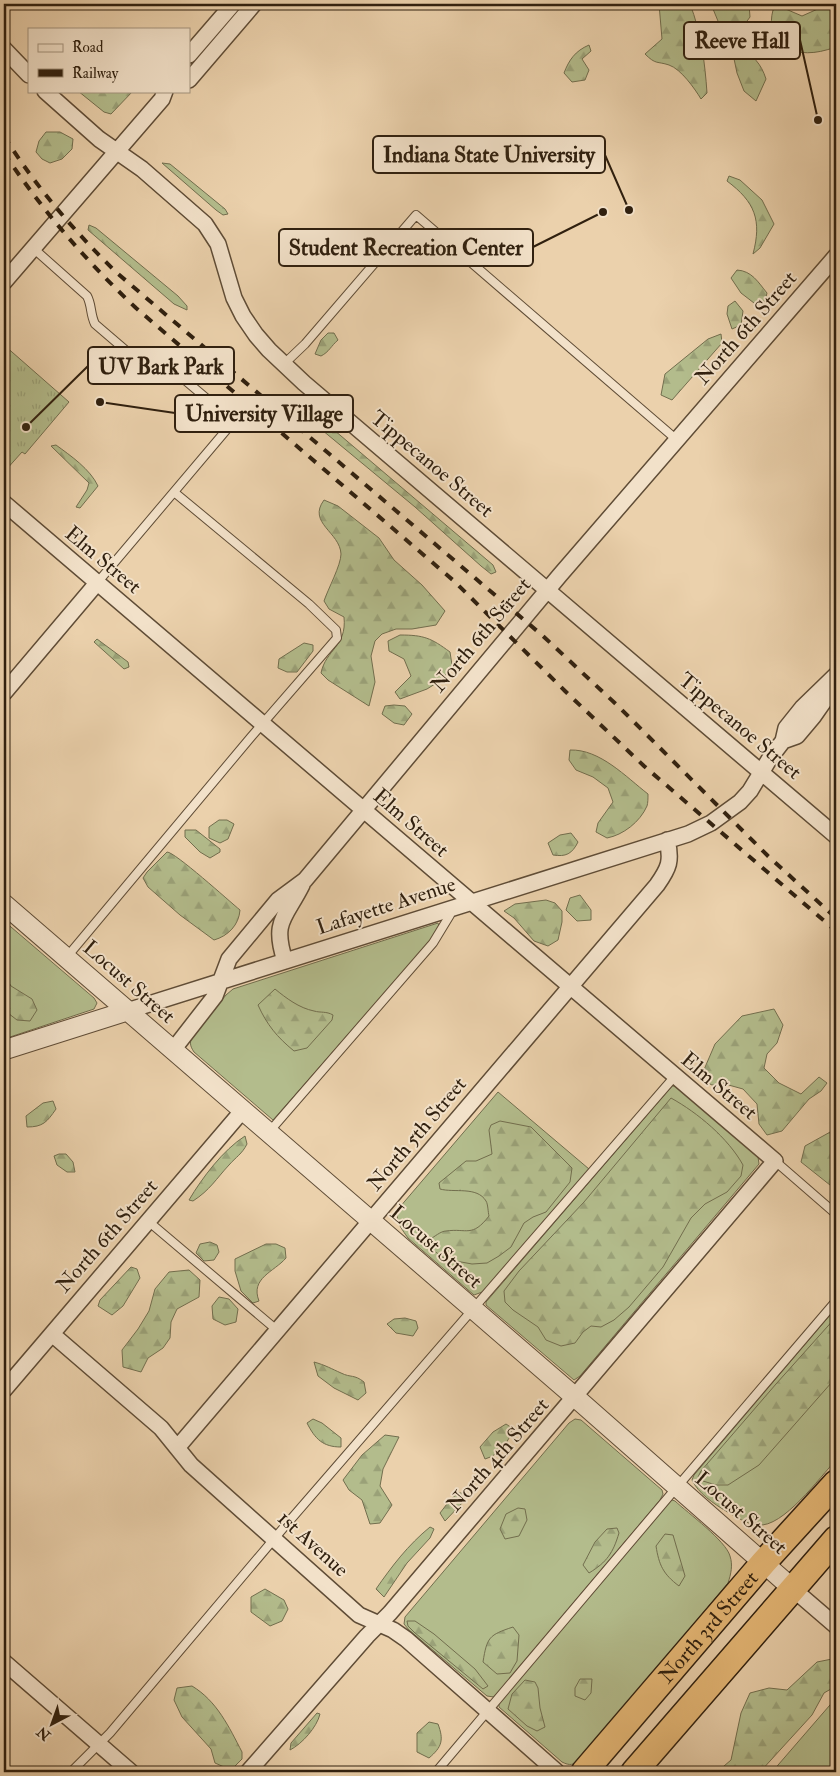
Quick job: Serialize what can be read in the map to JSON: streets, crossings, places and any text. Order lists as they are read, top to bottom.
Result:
{
  "streets": {
    "highway": ["North 3rd Street"],
    "street": [
      "North 6th Street",
      "Tippecanoe Street",
      "Elm Street",
      "Lafayette Avenue",
      "Locust Street",
      "North 5th Street",
      "North 4th Street",
      "1st Avenue"
    ]
  },
  "crossings": [
    ["North 6th Street", "Tippecanoe Street"],
    ["North 6th Street", "Elm Street"],
    ["North 6th Street", "Lafayette Avenue"],
    ["North 6th Street", "Locust Street"],
    ["North 6th Street", "1st Avenue"],
    ["Tippecanoe Street", "Lafayette Avenue"],
    ["Elm Street", "Lafayette Avenue"],
    ["Elm Street", "North 5th Street"],
    ["Elm Street", "North 4th Street"],
    ["Lafayette Avenue", "Locust Street"],
    ["Lafayette Avenue", "North 5th Street"],
    ["Locust Street", "North 5th Street"],
    ["Locust Street", "North 4th Street"],
    ["Locust Street", "North 3rd Street"],
    ["North 5th Street", "1st Avenue"],
    ["North 4th Street", "1st Avenue"]
  ],
  "places": [
    "Reeve Hall",
    "Indiana State University",
    "Student Recreation Center",
    "University Village",
    "UV Bark Park"
  ],
  "legend": ["Road", "Railway"],
  "north": "bottom left"
}
